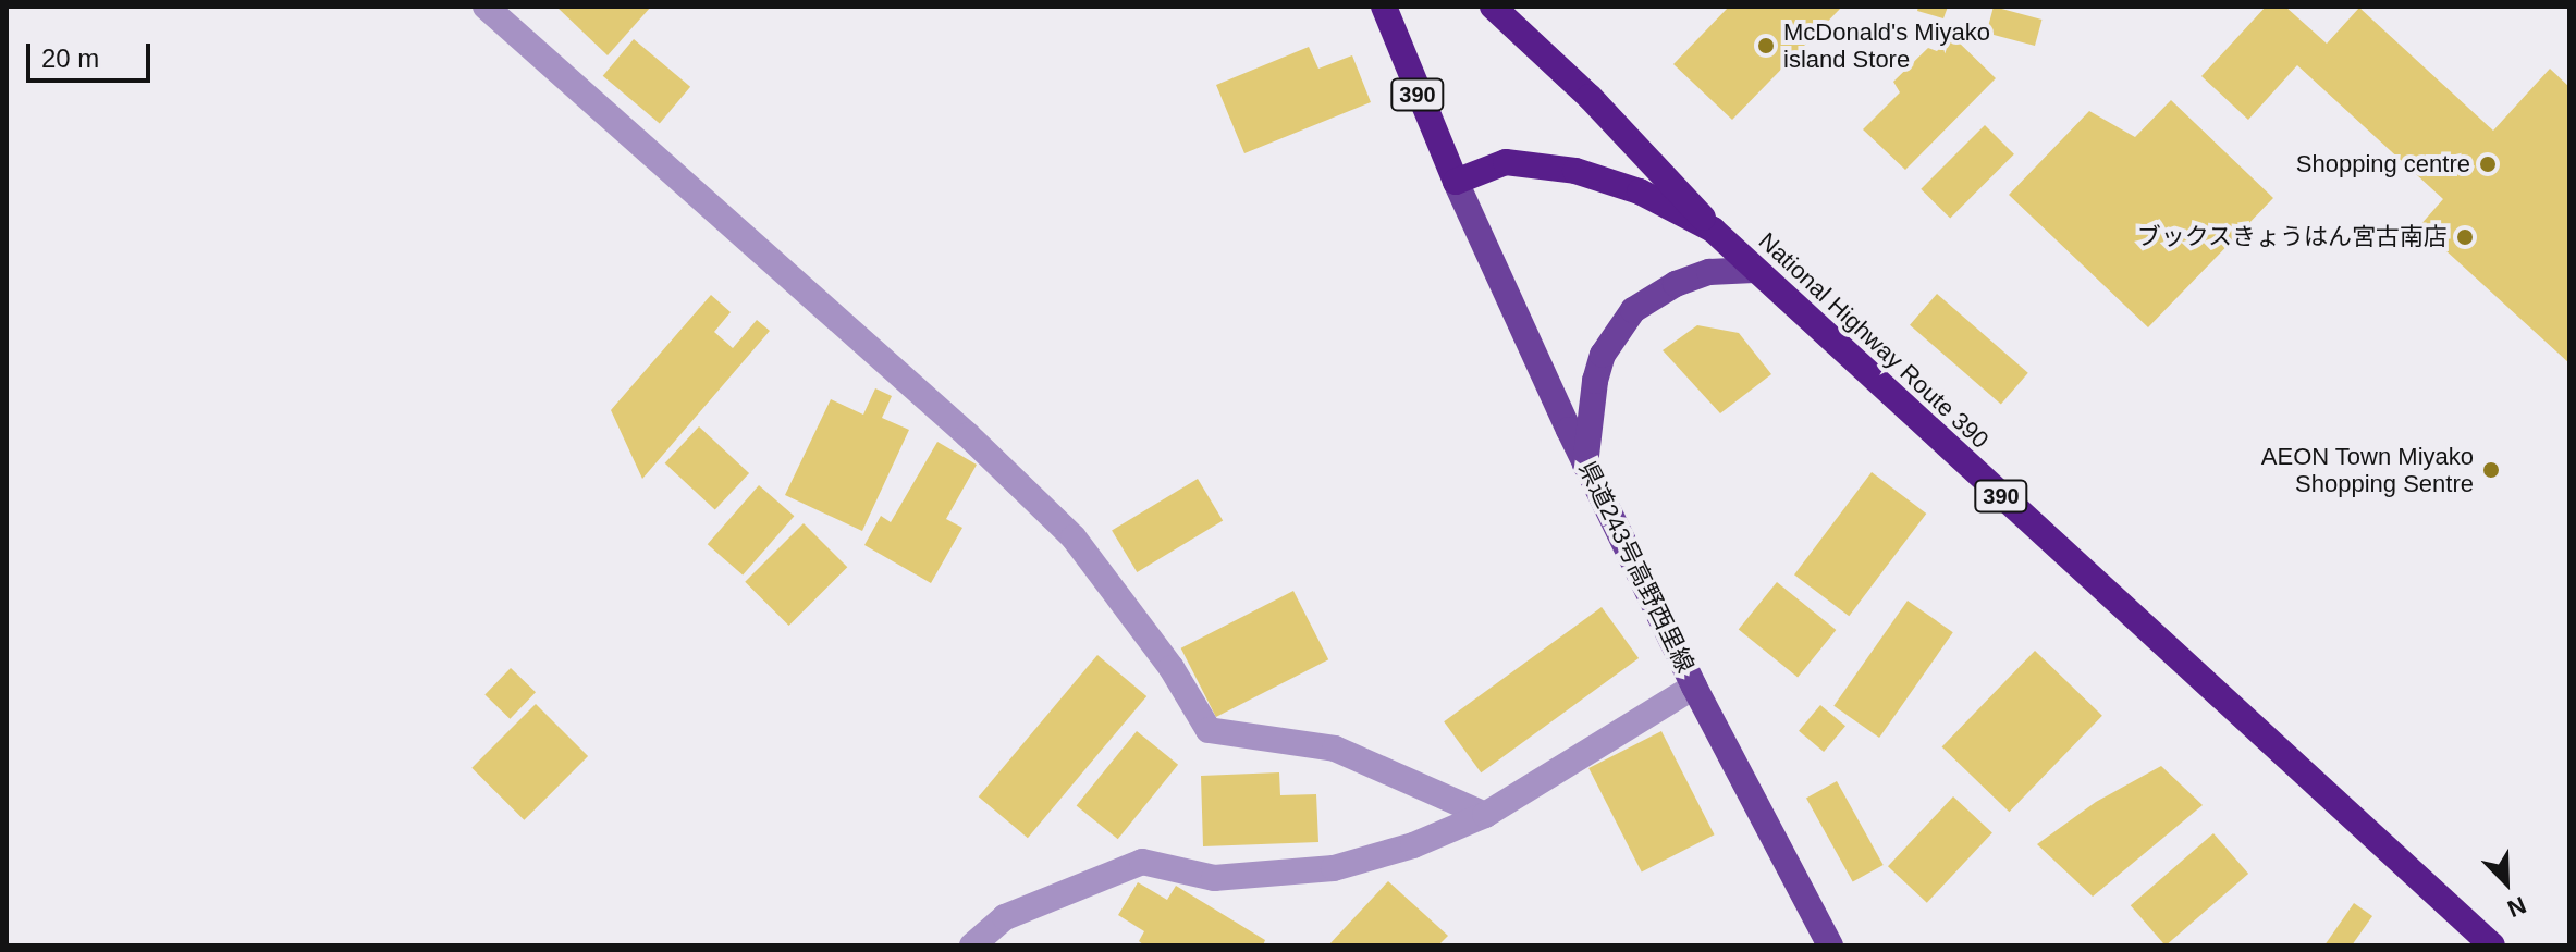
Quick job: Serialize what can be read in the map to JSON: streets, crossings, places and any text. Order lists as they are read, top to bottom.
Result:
{
  "streets": {
    "highway": ["390", "National Highway Route 390"],
    "main road": ["県道243号高野西里線"]
  },
  "crossings": [
    ["390", "National Highway Route 390"],
    ["390", "県道243号高野西里線"],
    ["National Highway Route 390", "県道243号高野西里線"]
  ],
  "places": [
    "McDonald's Miyako island Store",
    "Shopping centre",
    "ブックスきょうはん宮古南店",
    "AEON Town Miyako Shopping Sentre"
  ],
  "scale_bar": "20 m",
  "north": "bottom right"
}
